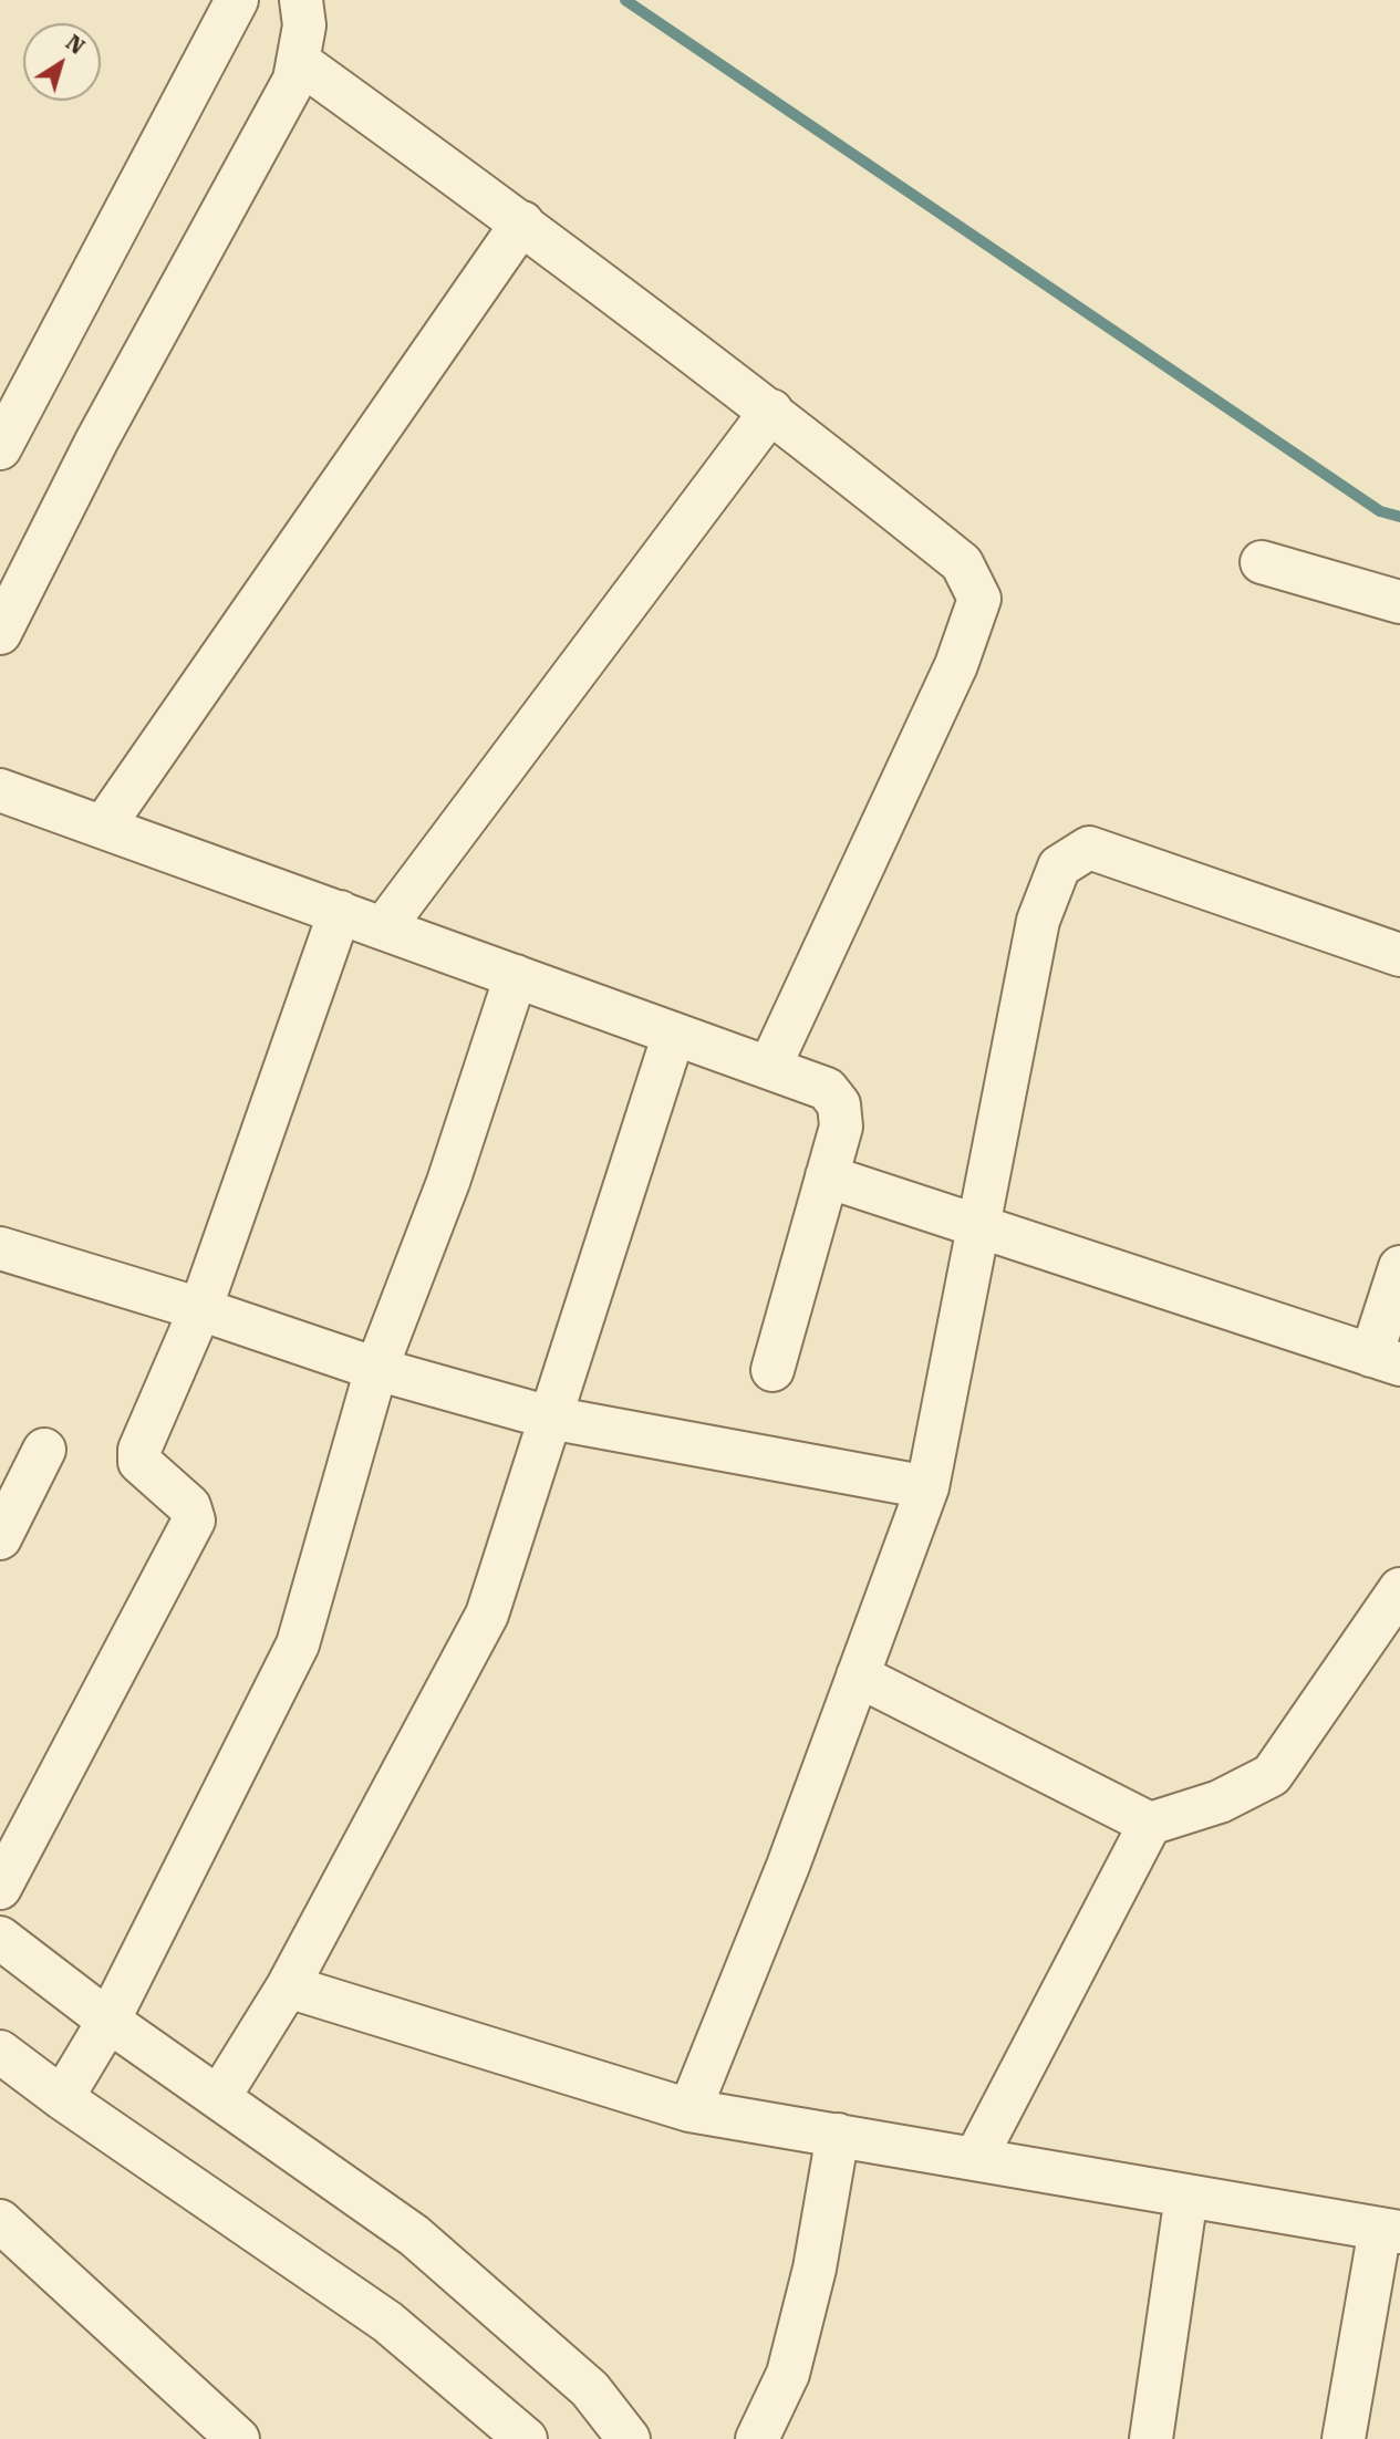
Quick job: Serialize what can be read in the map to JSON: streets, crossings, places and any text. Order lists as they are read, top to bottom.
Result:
{
  "north": "top right"
}
